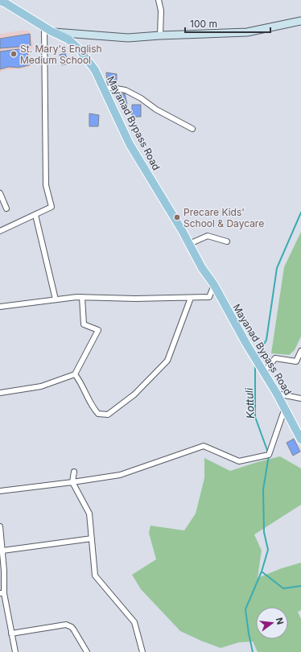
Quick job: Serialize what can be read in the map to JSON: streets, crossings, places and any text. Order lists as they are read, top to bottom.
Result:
{
  "streets": {
    "main road": ["Mayanad Bypass Road"]
  },
  "water": ["Kottuli"],
  "places": ["St. Mary's English Medium School", "Precare Kids' School & Daycare"],
  "scale_bar": "100 m",
  "north": "right"
}
